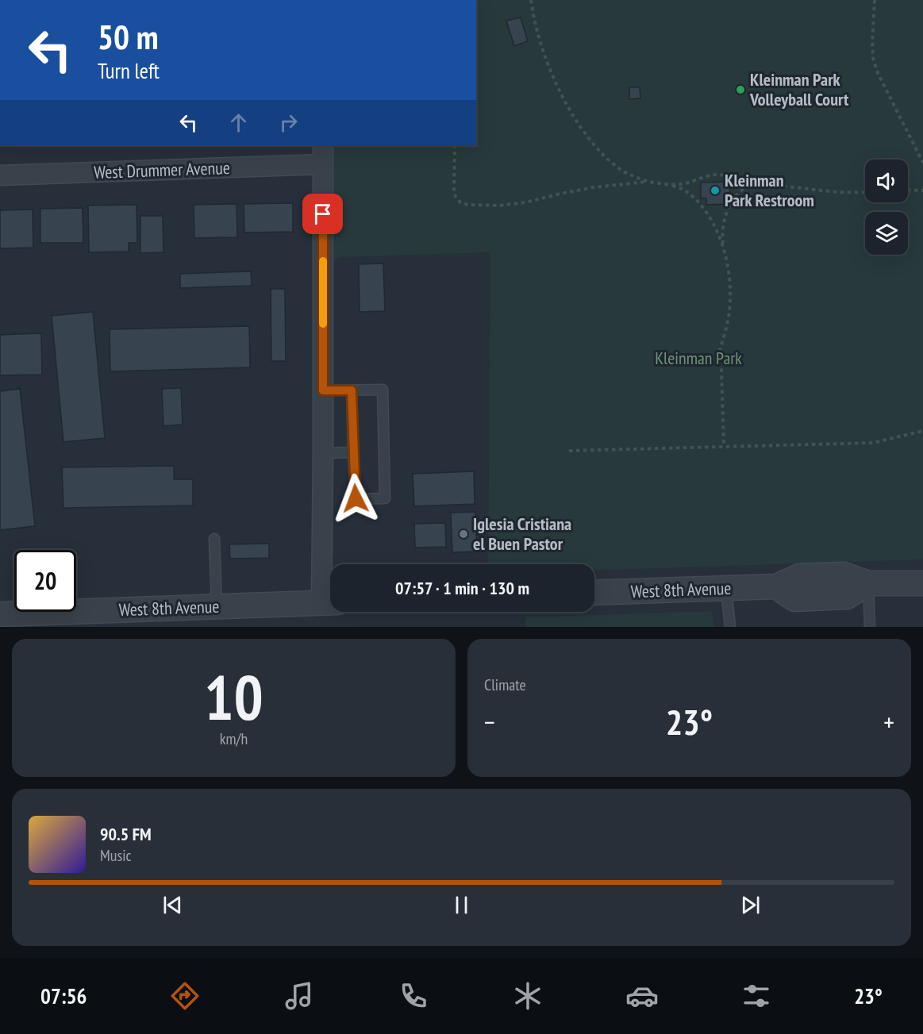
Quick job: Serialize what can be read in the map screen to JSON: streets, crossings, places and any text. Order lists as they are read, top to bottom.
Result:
{
  "streets": {
    "street": ["West Drummer Avenue", "West 8th Avenue"]
  },
  "parks": ["Kleinman Park"],
  "places": ["Kleinman Park Volleyball Court", "Kleinman Park Restroom", "Iglesia Cristiana el Buen Pastor"],
  "page": {
    "turn": ["50 m", "Turn left"],
    "limit": "20",
    "trip": "07:57 · 1 min · 130 m",
    "tile": [
      ["10", "km/h"],
      "Climate"
    ],
    "heat": ["−", "23°", "+"],
    "song": ["90.5 FM", "Music"],
    "tabs": ["07:56", "23°"]
  }
}
